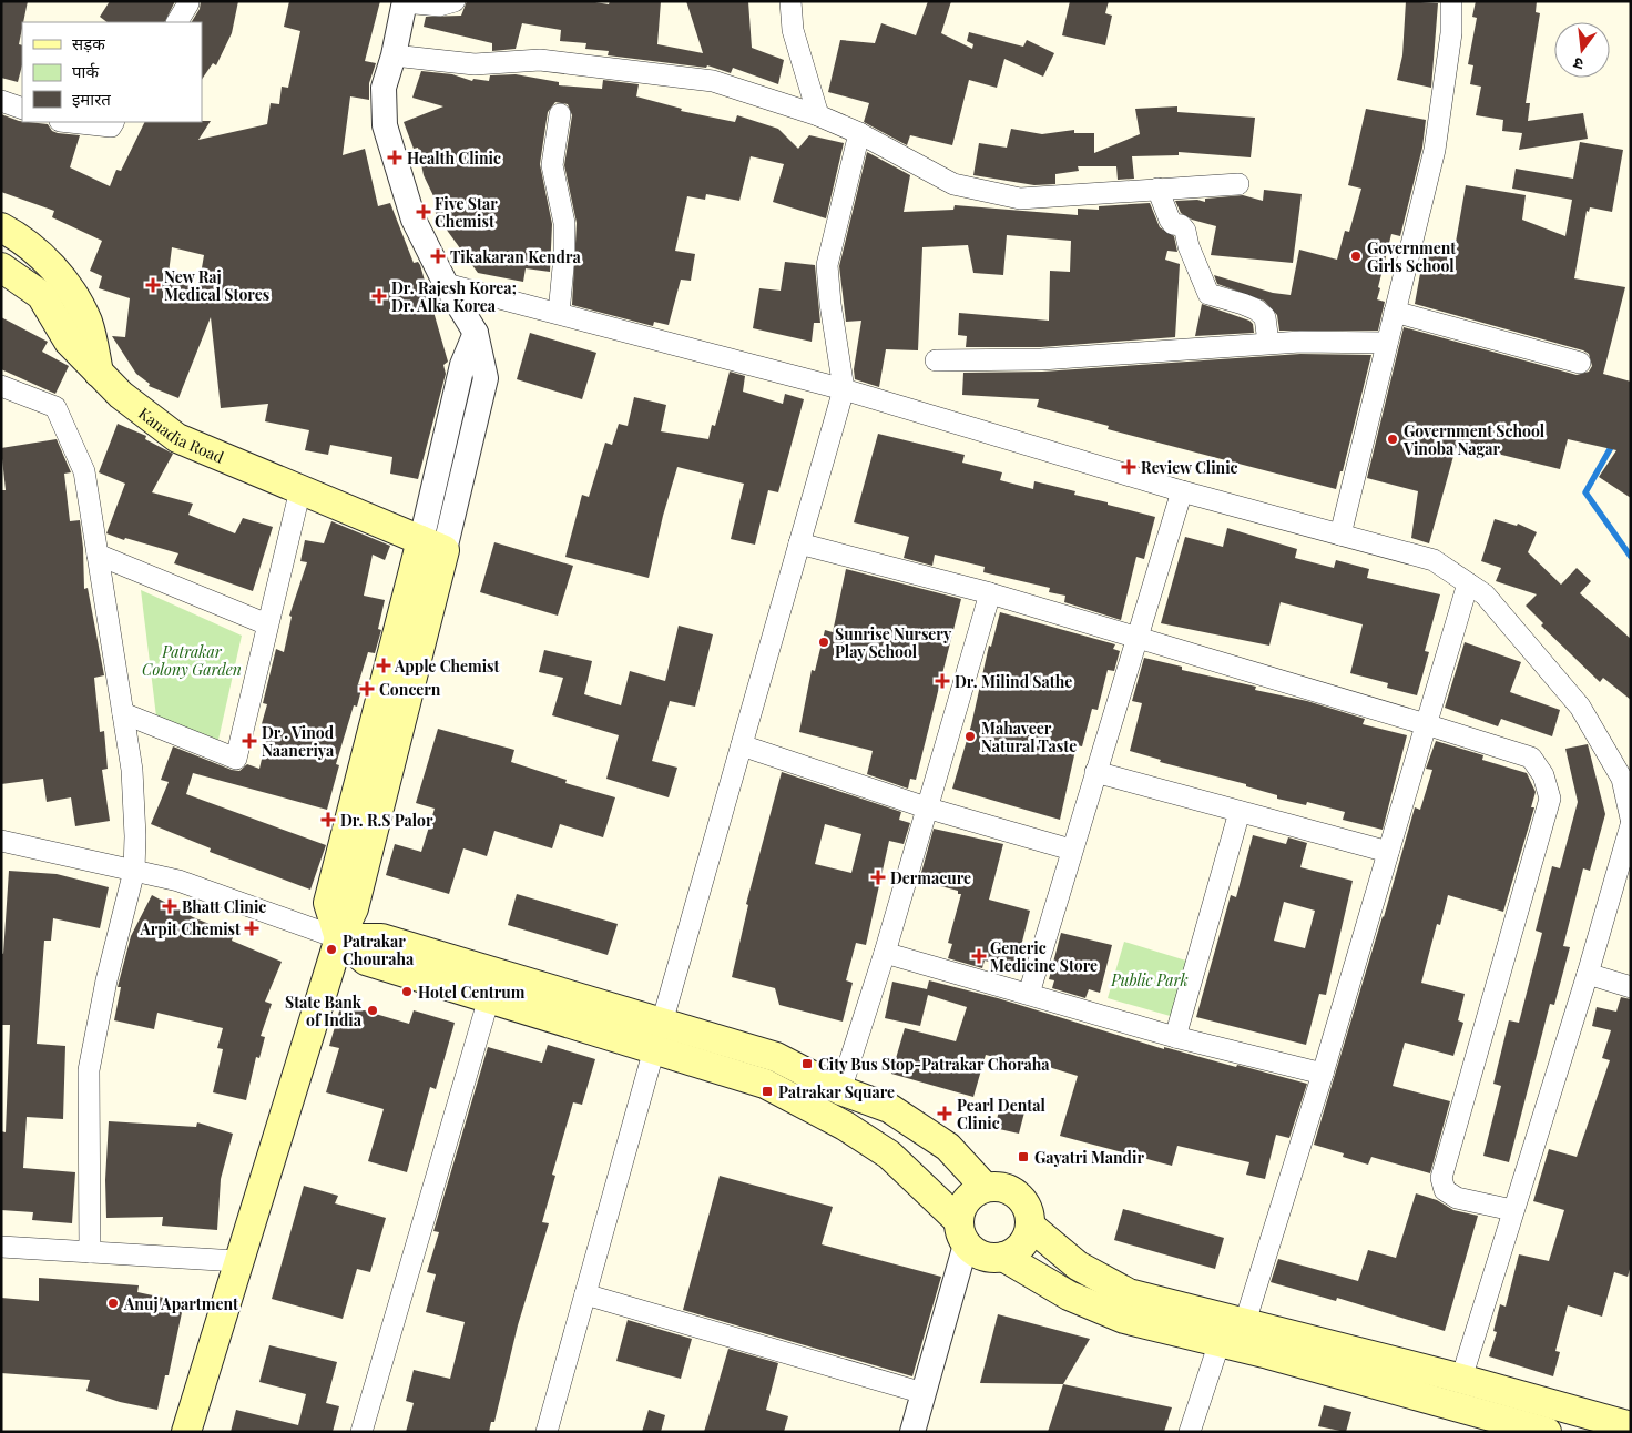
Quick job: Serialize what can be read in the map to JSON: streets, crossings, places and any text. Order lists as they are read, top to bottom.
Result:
{
  "streets": {
    "main road": ["Kanadia Road"]
  },
  "parks": ["Patrakar Colony Garden", "Public Park"],
  "places": {
    "health": [
      "Health Clinic",
      "Five Star Chemist",
      "Tikakaran Kendra",
      "New Raj Medical Stores",
      "Dr. Rajesh Korea; Dr. Alka Korea",
      "Review Clinic",
      "Apple Chemist",
      "Dr. Milind Sathe",
      "Concern",
      "Dr . Vinod Naaneriya",
      "Dr. R.S Palor",
      "Dermacure",
      "Bhatt Clinic",
      "Arpit Chemist",
      "Generic Medicine Store",
      "Pearl Dental Clinic"
    ],
    "other": [
      "Government Girls School",
      "Government School Vinoba Nagar",
      "Sunrise Nursery Play School",
      "Mahaveer Natural Taste",
      "Patrakar Chouraha",
      "Hotel Centrum",
      "State Bank of India",
      "Anuj Apartment"
    ],
    "transit": ["City Bus Stop-Patrakar Choraha", "Patrakar Square", "Gayatri Mandir"]
  },
  "legend": ["सड़क", "पार्क", "इमारत"],
  "north": "bottom"
}
